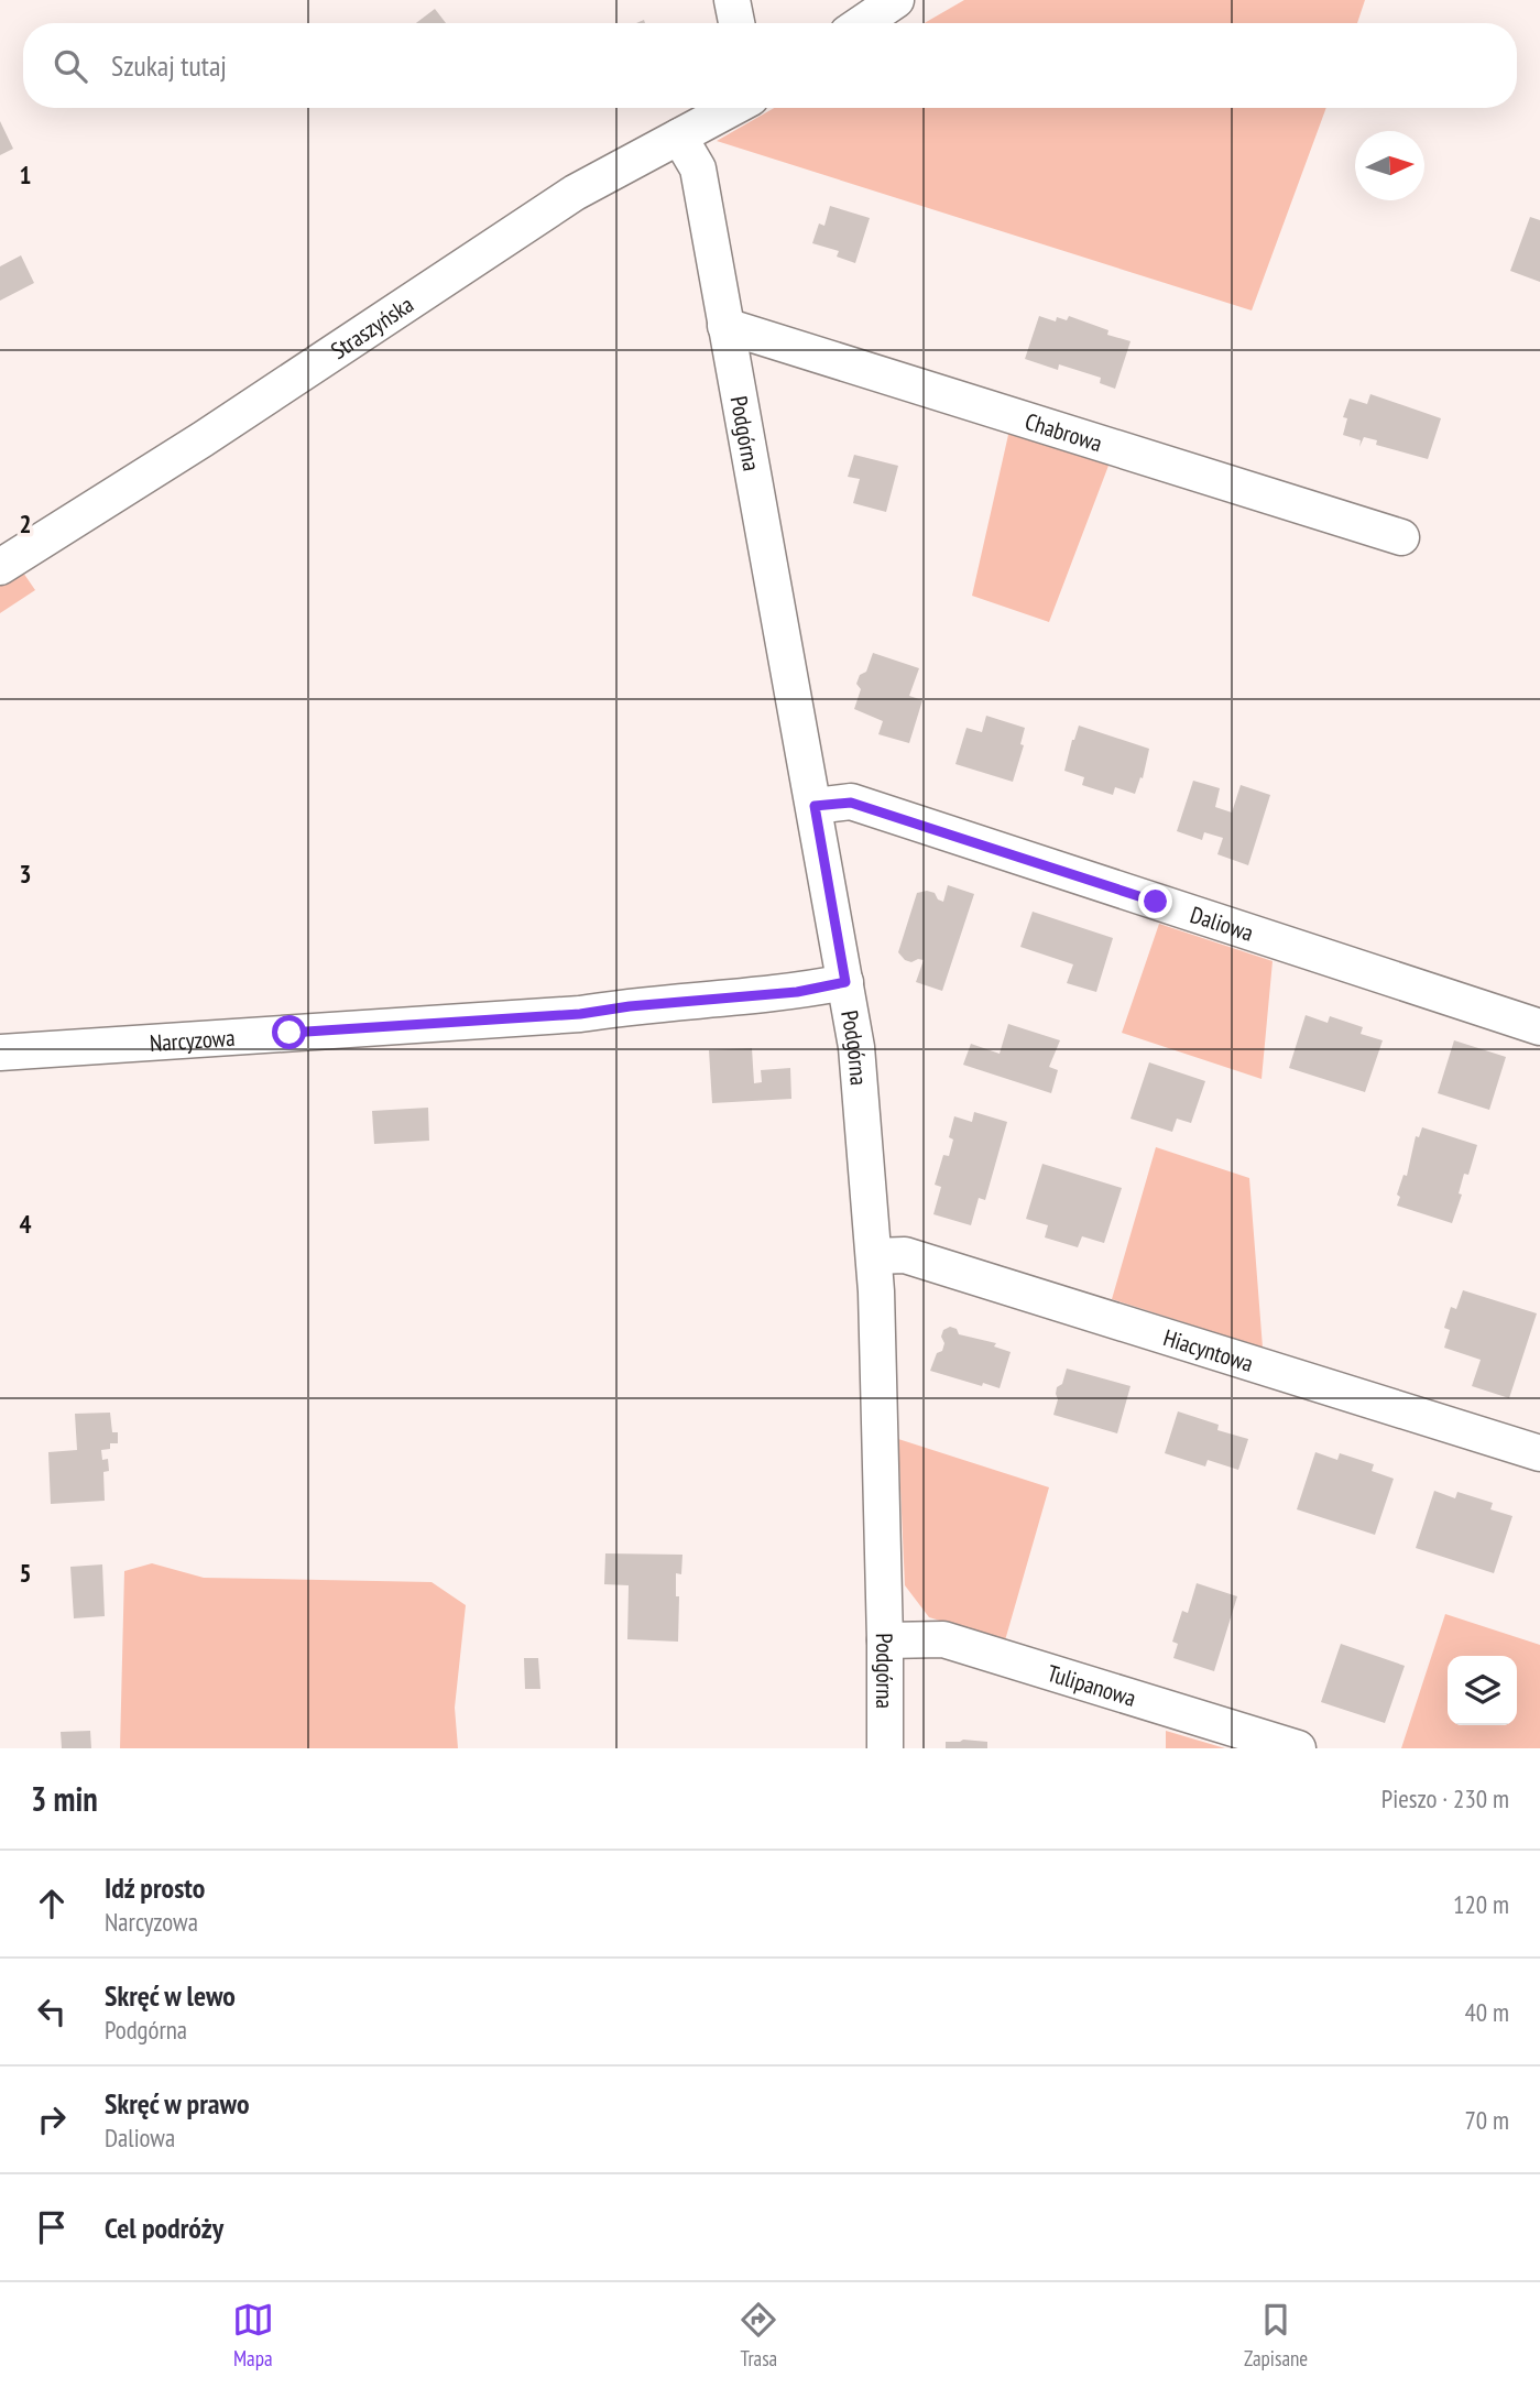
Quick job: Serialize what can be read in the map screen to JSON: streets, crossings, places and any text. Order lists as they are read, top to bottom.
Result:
{
  "streets": {
    "street": [
      "Straszyńska",
      "Chabrowa",
      "Podgórna",
      "Daliowa",
      "Narcyzowa",
      "Hiacyntowa",
      "Tulipanowa"
    ]
  },
  "crossings": [
    ["Straszyńska", "Podgórna"],
    ["Chabrowa", "Podgórna"],
    ["Podgórna", "Daliowa"],
    ["Podgórna", "Narcyzowa"],
    ["Podgórna", "Hiacyntowa"],
    ["Podgórna", "Tulipanowa"]
  ],
  "north": "right",
  "page": {
    "search": "Szukaj tutaj",
    "heading": ["3 min", "Pieszo · 230 m"],
    "list": [
      ["Idź prosto", "Narcyzowa", "120 m"],
      ["Skręć w lewo", "Podgórna", "40 m"],
      ["Skręć w prawo", "Daliowa", "70 m"],
      "Cel podróży"
    ],
    "nav": ["Mapa", "Trasa", "Zapisane"]
  },
  "grid": {
    "rows": [
      "1",
      "2",
      "3",
      "4",
      "5"
    ]
  }
}
